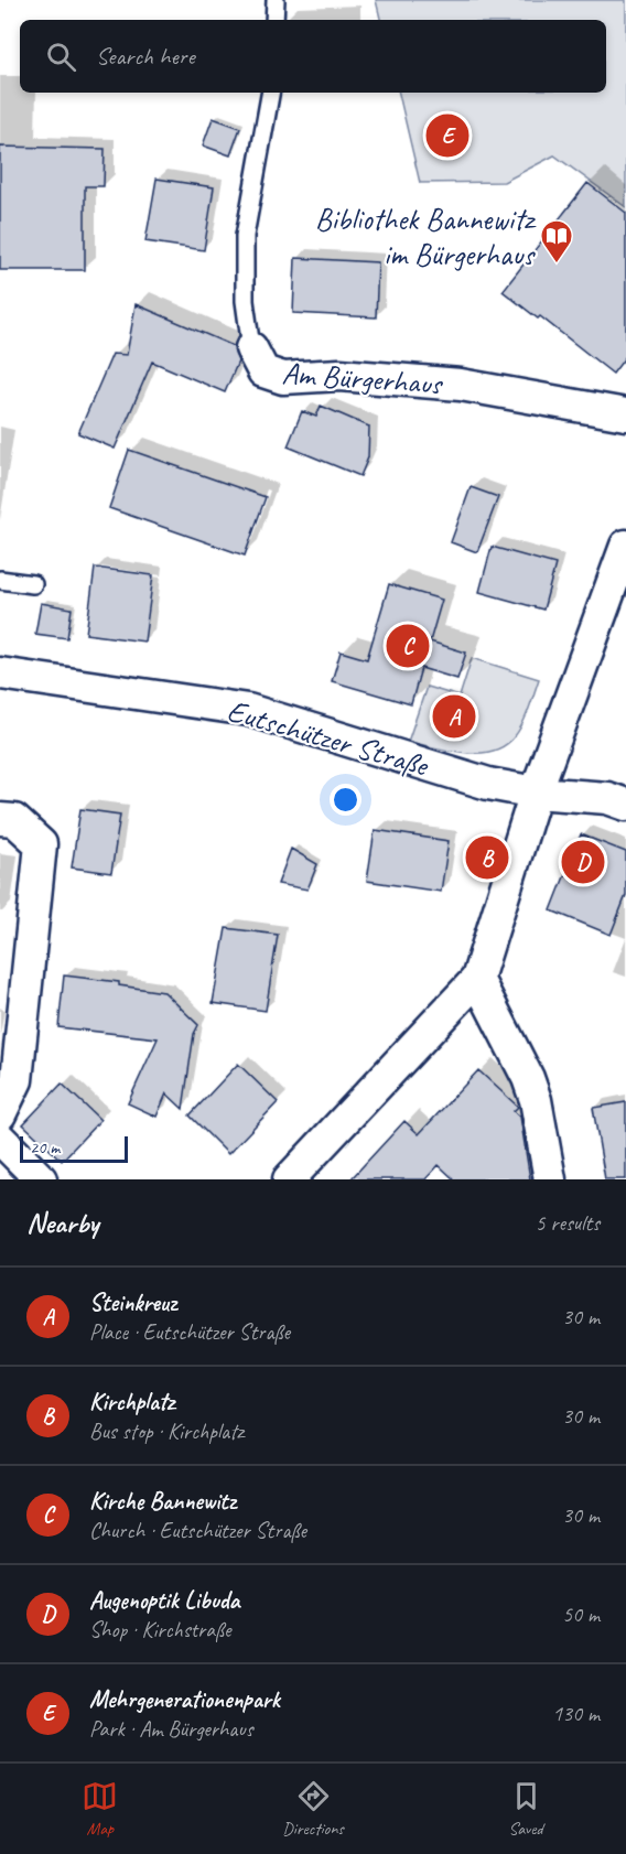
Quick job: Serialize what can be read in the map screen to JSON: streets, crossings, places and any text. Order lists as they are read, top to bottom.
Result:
{
  "streets": {
    "street": ["Am Bürgerhaus", "Eutschützer Straße"]
  },
  "places": {
    "library": ["Bibliothek Bannewitz im Bürgerhaus"]
  },
  "scale_bar": "20 m",
  "page": {
    "search": "Search here",
    "pins": [
      "E",
      "C",
      "A",
      "B",
      "D"
    ],
    "scale": "20 m",
    "heading": ["Nearby", "5 results"],
    "list": [
      {
        "mark": "A",
        "name": "Steinkreuz",
        "note": "Place · Eutschützer Straße",
        "value": "30 m"
      },
      {
        "mark": "B",
        "name": "Kirchplatz",
        "note": "Bus stop · Kirchplatz",
        "value": "30 m"
      },
      {
        "mark": "C",
        "name": "Kirche Bannewitz",
        "note": "Church · Eutschützer Straße",
        "value": "30 m"
      },
      {
        "mark": "D",
        "name": "Augenoptik Libuda",
        "note": "Shop · Kirchstraße",
        "value": "50 m"
      },
      {
        "mark": "E",
        "name": "Mehrgenerationenpark",
        "note": "Park · Am Bürgerhaus",
        "value": "130 m"
      }
    ],
    "nav": ["Map", "Directions", "Saved"]
  }
}
